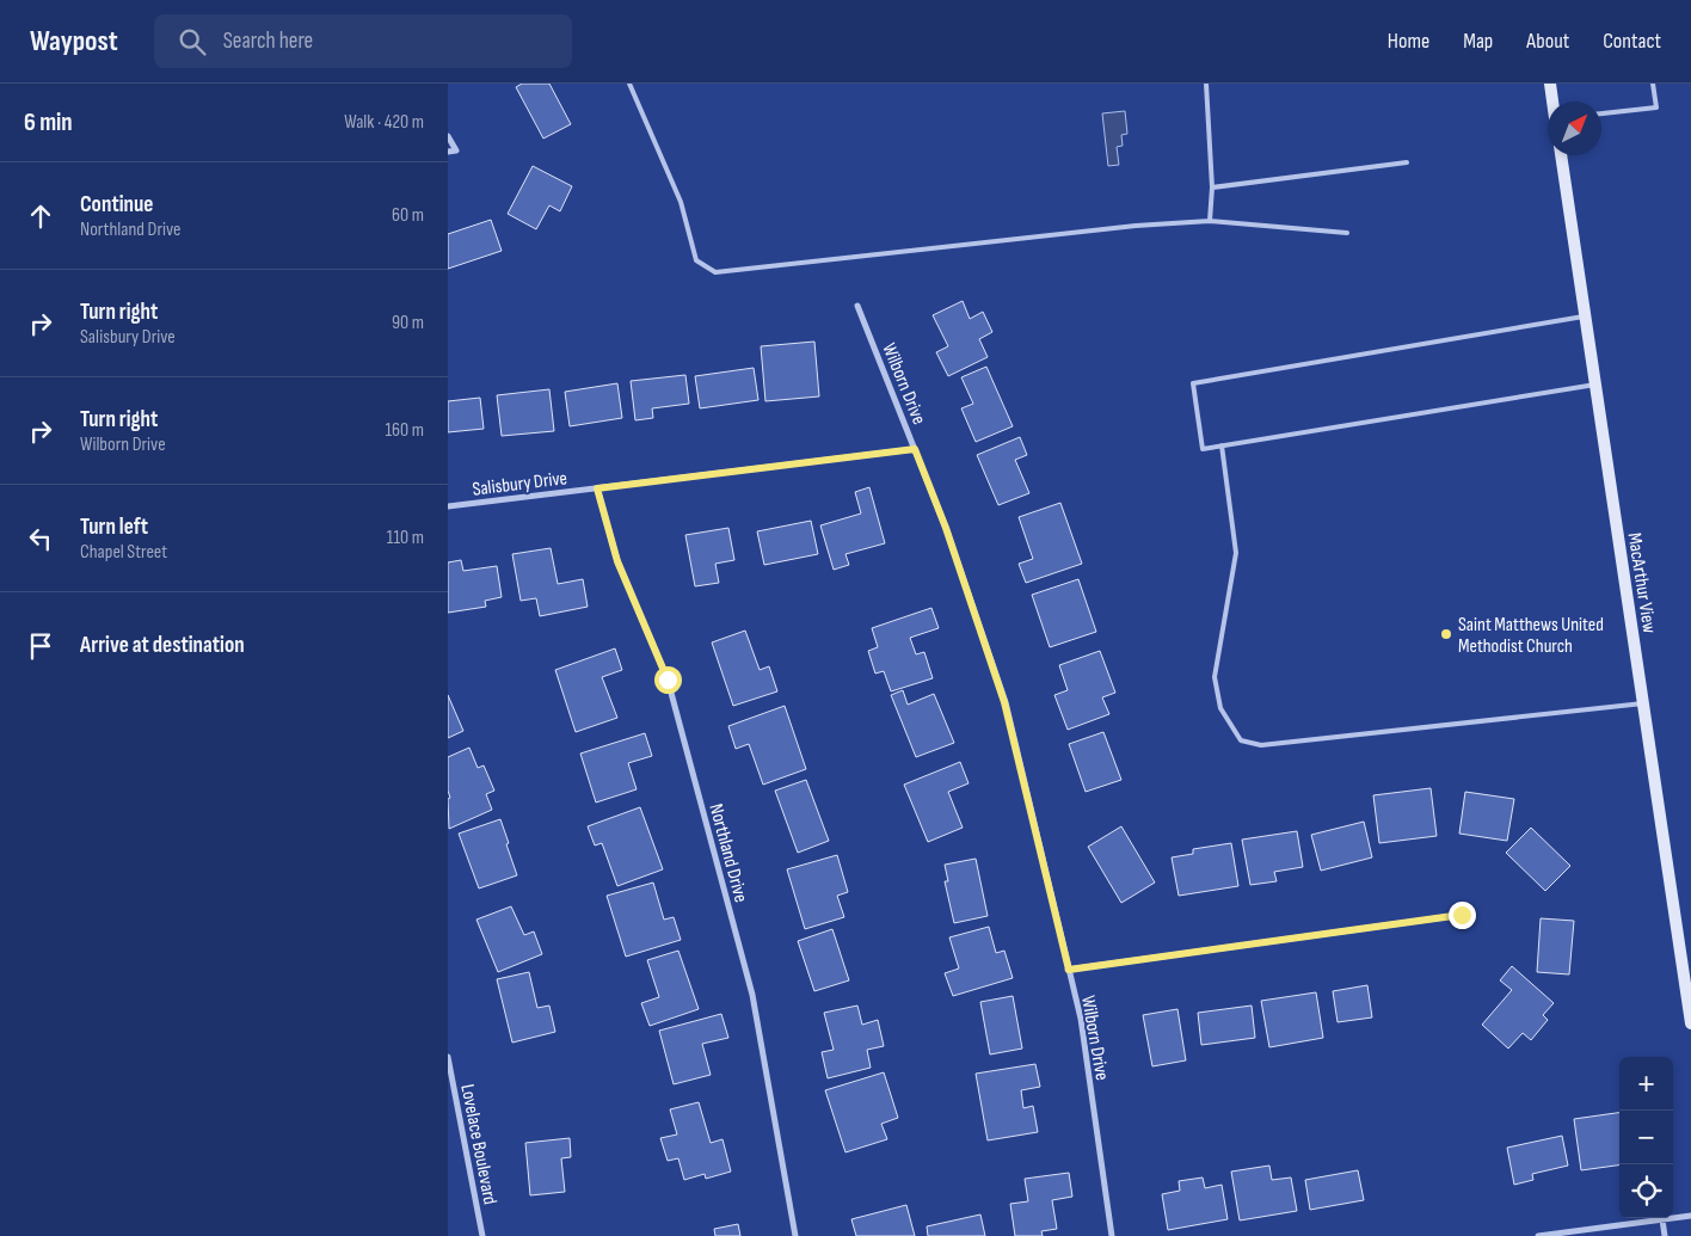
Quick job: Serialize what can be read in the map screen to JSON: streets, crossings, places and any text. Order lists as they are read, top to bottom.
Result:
{
  "streets": {
    "street": [
      "Wilborn Drive",
      "Salisbury Drive",
      "MacArthur View",
      "Northland Drive",
      "Lovelace Boulevard"
    ]
  },
  "crossings": [
    ["Wilborn Drive", "Salisbury Drive"],
    ["Salisbury Drive", "Northland Drive"]
  ],
  "places": ["Saint Matthews United Methodist Church"],
  "north": "top right",
  "page": {
    "header": "Waypost",
    "search": "Search here",
    "nav": [
      "Home",
      "Map",
      "About",
      "Contact"
    ],
    "heading": ["6 min", "Walk · 420 m"],
    "list": [
      ["Continue", "Northland Drive", "60 m"],
      ["Turn right", "Salisbury Drive", "90 m"],
      ["Turn right", "Wilborn Drive", "160 m"],
      ["Turn left", "Chapel Street", "110 m"],
      "Arrive at destination"
    ],
    "map_buttons": ["+", "−"]
  }
}
